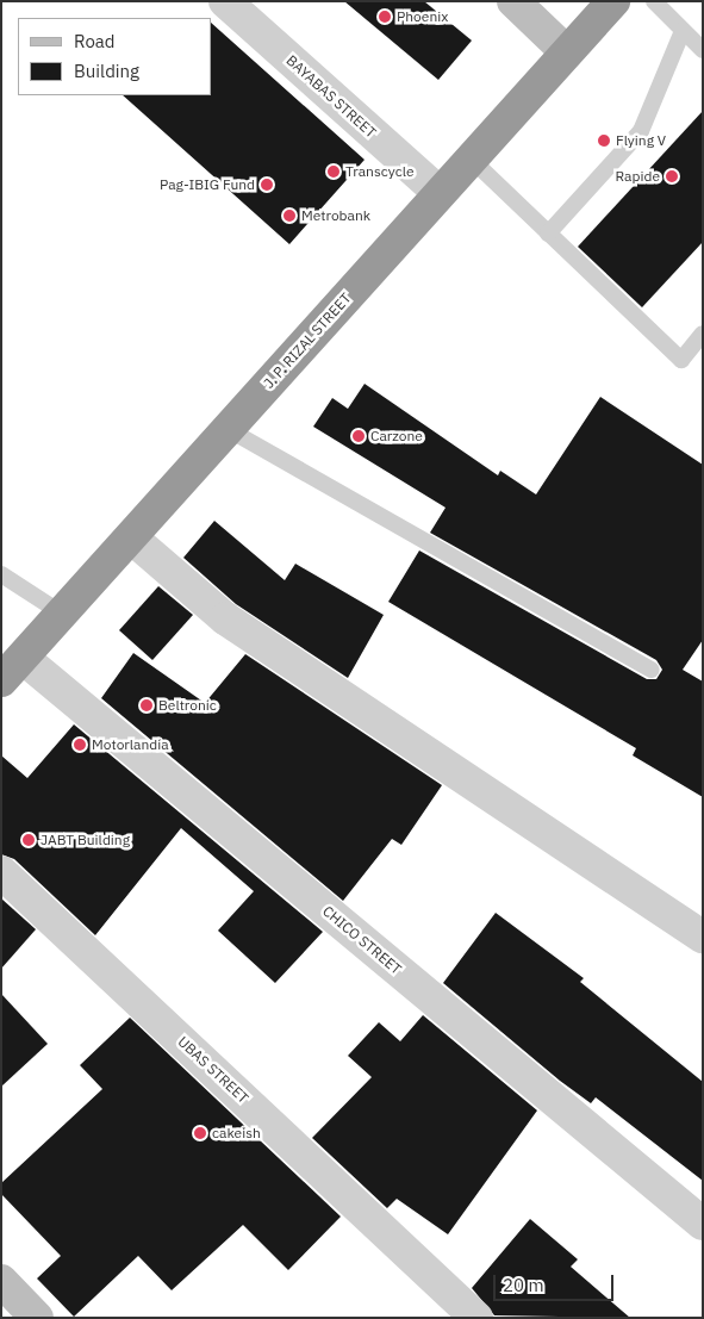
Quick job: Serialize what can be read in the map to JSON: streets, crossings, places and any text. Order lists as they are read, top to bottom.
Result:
{
  "streets": {
    "highway": ["J. P. RIZAL STREET"],
    "street": ["BAYABAS STREET", "CHICO STREET", "UBAS STREET"]
  },
  "crossings": [
    ["BAYABAS STREET", "J. P. RIZAL STREET"],
    ["J. P. RIZAL STREET", "CHICO STREET"]
  ],
  "places": [
    "Phoenix",
    "Flying V",
    "Transcycle",
    "Rapide",
    "Pag-IBIG Fund",
    "Metrobank",
    "Carzone",
    "Beltronic",
    "Motorlandia",
    "JABT Building",
    "cakeish"
  ],
  "legend": ["Road", "Building"],
  "scale_bar": "20 m"
}
